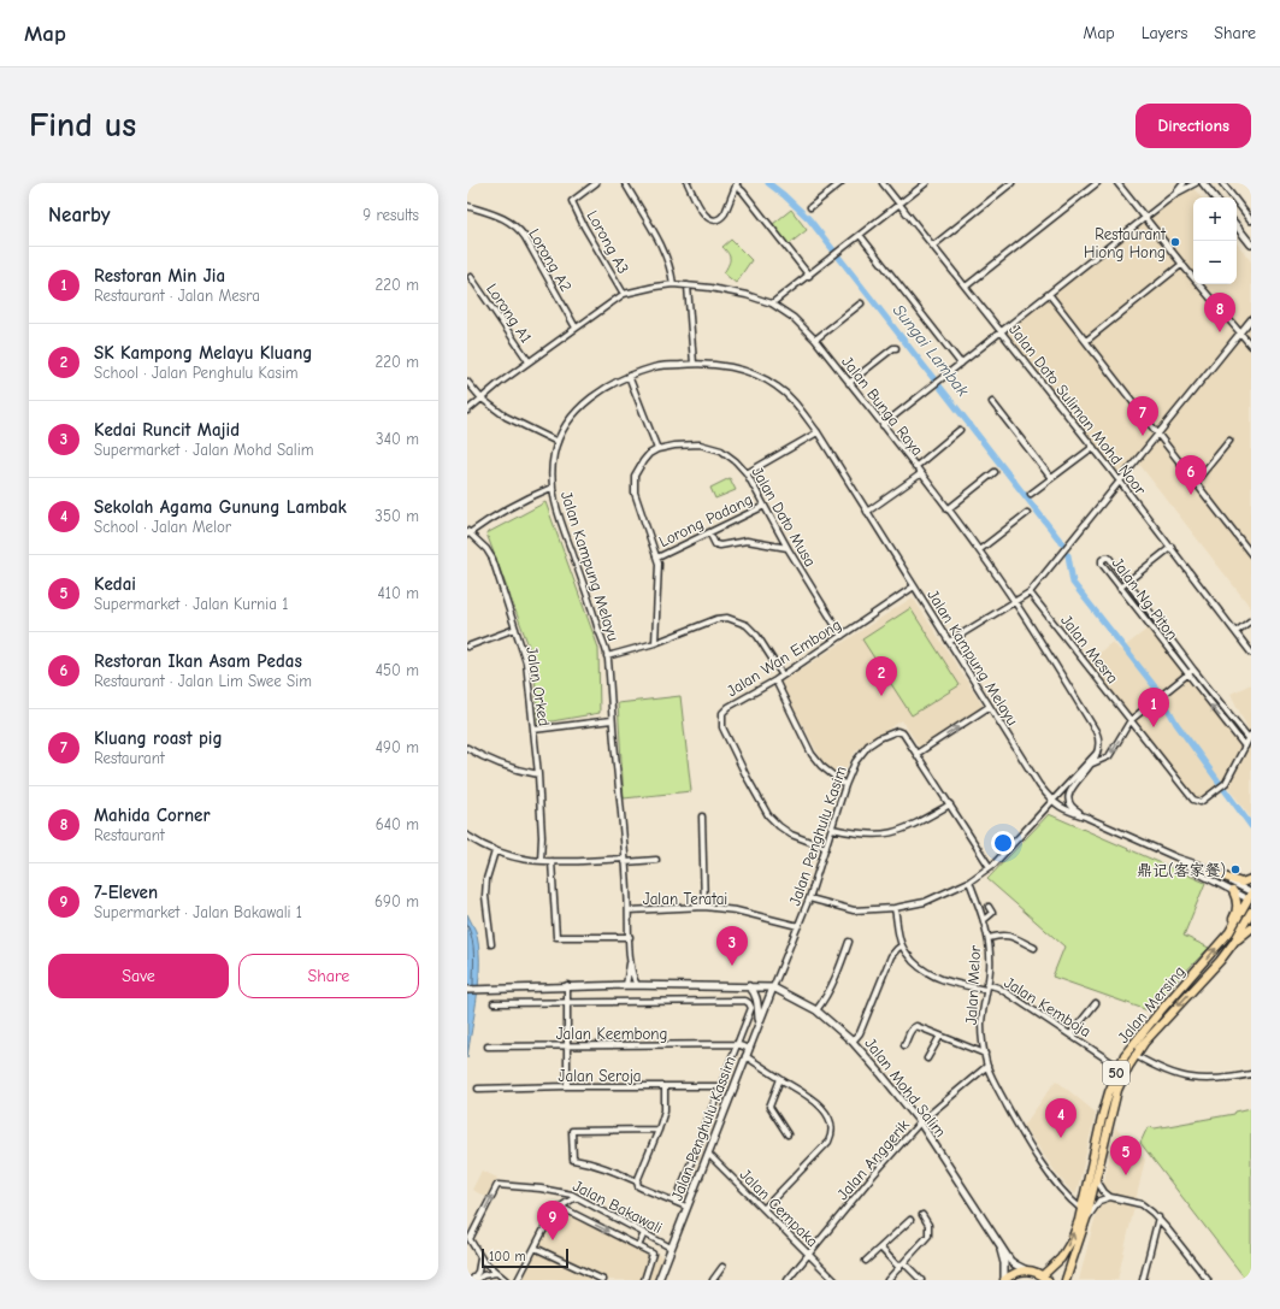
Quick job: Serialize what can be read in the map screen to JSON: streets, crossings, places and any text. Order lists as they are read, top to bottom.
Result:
{
  "streets": {
    "highway": ["Jalan Mersing", "50"],
    "street": [
      "Lorong A3",
      "Lorong A2",
      "Lorong A1",
      "Jalan Bunga Raya",
      "Jalan Dato Suliman Mohd Noor",
      "Jalan Dato Musa",
      "Lorong Padang",
      "Jalan Kampung Melayu",
      "Jalan Ng Piton",
      "Jalan Mesra",
      "Jalan Wan Embong",
      "Jalan Orked",
      "Jalan Penghulu Kasim",
      "Jalan Teratai",
      "Jalan Melor",
      "Jalan Kemboja",
      "Jalan Keembong",
      "Jalan Seroja",
      "Jalan Mohd Salim",
      "Jalan Penghulu Kassim",
      "Jalan Anggerik",
      "Jalan Bakawali",
      "Jalan Cempaka"
    ]
  },
  "crossings": [
    ["Lorong A3", "Jalan Bunga Raya"],
    ["Lorong A2", "Jalan Bunga Raya"],
    ["Lorong A1", "Jalan Bunga Raya"],
    ["Jalan Dato Musa", "Lorong Padang"],
    ["Jalan Dato Musa", "Jalan Wan Embong"],
    ["Jalan Kampung Melayu", "Jalan Wan Embong"],
    ["Jalan Kampung Melayu", "Jalan Teratai"],
    ["Jalan Kampung Melayu", "Jalan Mohd Salim"],
    ["Jalan Ng Piton", "Jalan Mesra"],
    ["Jalan Wan Embong", "Jalan Penghulu Kasim"],
    ["Jalan Penghulu Kasim", "Jalan Teratai"],
    ["Jalan Penghulu Kasim", "Jalan Mohd Salim"],
    ["Jalan Penghulu Kasim", "Jalan Penghulu Kassim"],
    ["Jalan Melor", "Jalan Mersing"],
    ["Jalan Melor", "Jalan Kemboja"],
    ["Jalan Melor", "Jalan Anggerik"],
    ["Jalan Mersing", "Jalan Kemboja"],
    ["Jalan Mersing", "50"],
    ["Jalan Keembong", "Jalan Penghulu Kassim"],
    ["50", "Jalan Mohd Salim"],
    ["Jalan Seroja", "Jalan Penghulu Kassim"],
    ["Jalan Mohd Salim", "Jalan Penghulu Kassim"],
    ["Jalan Mohd Salim", "Jalan Anggerik"],
    ["Jalan Penghulu Kassim", "Jalan Bakawali"],
    ["Jalan Penghulu Kassim", "Jalan Cempaka"],
    ["Jalan Anggerik", "Jalan Cempaka"]
  ],
  "water": ["Sungai Lambak"],
  "places": ["Restaurant Hiong Hong", "鼎记(客家餐)"],
  "scale_bar": "100 m",
  "page": {
    "header": "Map",
    "nav": ["Map", "Layers", "Share"],
    "buttons": [
      "Directions",
      ["Save", "Share"]
    ],
    "title": "Find us",
    "heading": ["Nearby", "9 results"],
    "map_buttons": ["+", "−"],
    "list": [
      {
        "mark": "1",
        "name": "Restoran Min Jia",
        "note": "Restaurant · Jalan Mesra",
        "value": "220 m"
      },
      {
        "mark": "2",
        "name": "SK Kampong Melayu Kluang",
        "note": "School · Jalan Penghulu Kasim",
        "value": "220 m"
      },
      {
        "mark": "3",
        "name": "Kedai Runcit Majid",
        "note": "Supermarket · Jalan Mohd Salim",
        "value": "340 m"
      },
      {
        "mark": "4",
        "name": "Sekolah Agama Gunung Lambak",
        "note": "School · Jalan Melor",
        "value": "350 m"
      },
      {
        "mark": "5",
        "name": "Kedai",
        "note": "Supermarket · Jalan Kurnia 1",
        "value": "410 m"
      },
      {
        "mark": "6",
        "name": "Restoran Ikan Asam Pedas",
        "note": "Restaurant · Jalan Lim Swee Sim",
        "value": "450 m"
      },
      {
        "mark": "7",
        "name": "Kluang roast pig",
        "note": "Restaurant",
        "value": "490 m"
      },
      {
        "mark": "8",
        "name": "Mahida Corner",
        "note": "Restaurant",
        "value": "640 m"
      },
      {
        "mark": "9",
        "name": "7-Eleven",
        "note": "Supermarket · Jalan Bakawali 1",
        "value": "690 m"
      }
    ],
    "pins": [
      "8",
      "7",
      "6",
      "2",
      "1",
      "3",
      "4",
      "5",
      "9"
    ],
    "scale": "100 m"
  }
}
